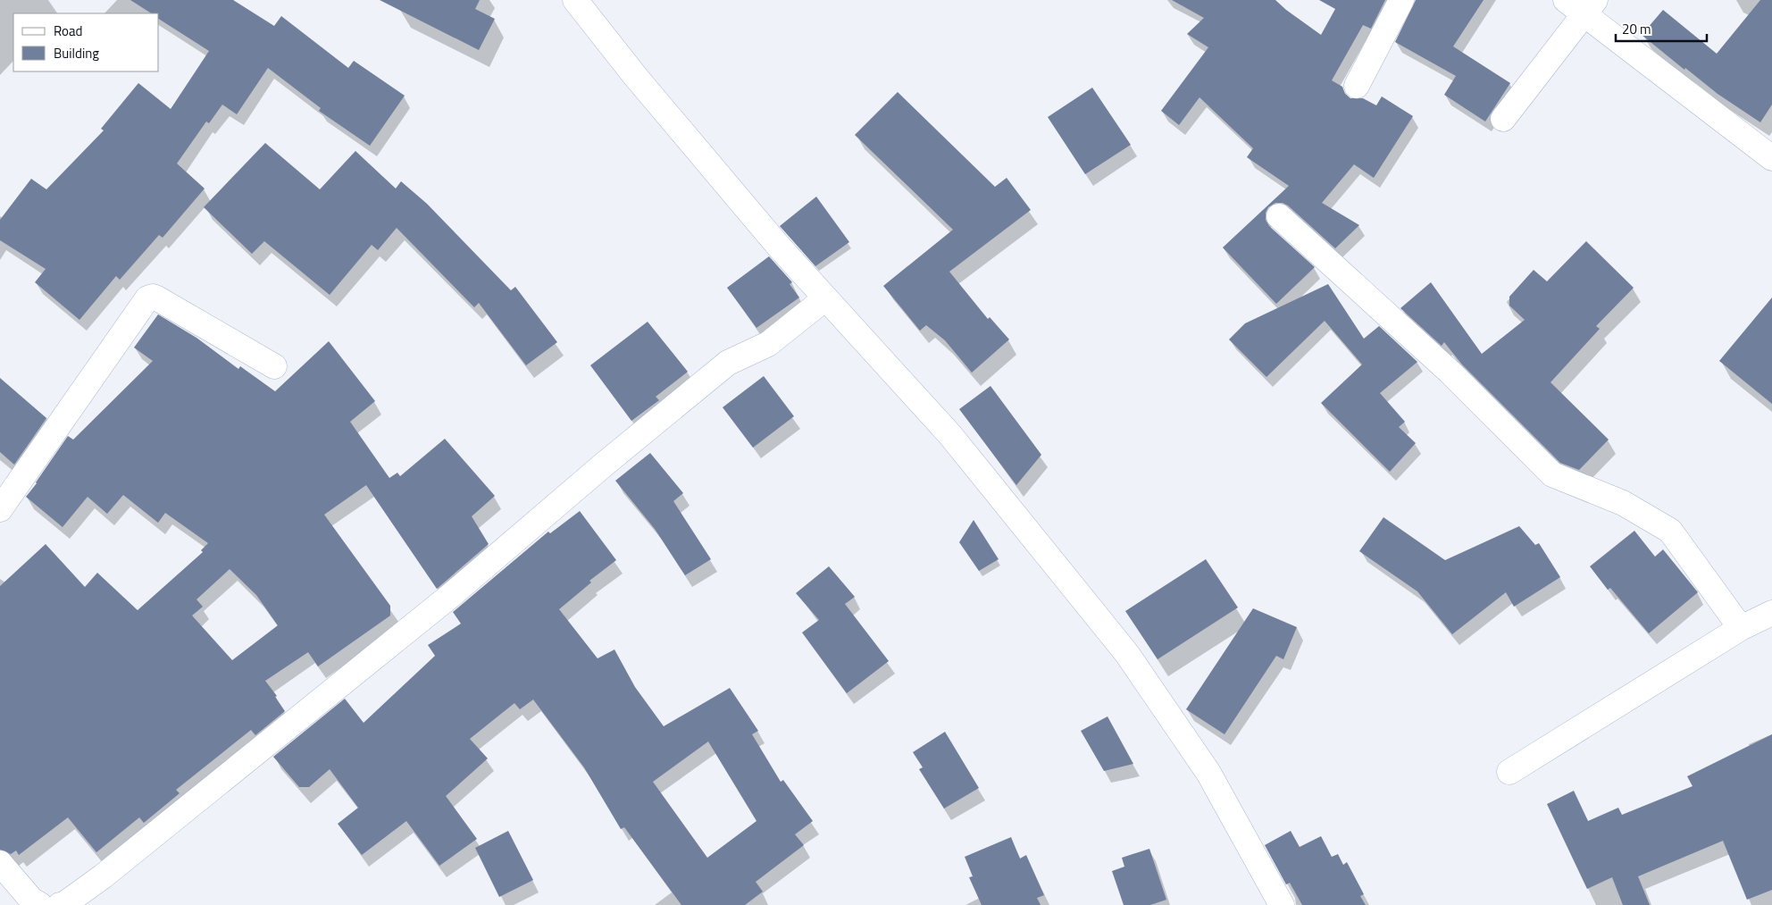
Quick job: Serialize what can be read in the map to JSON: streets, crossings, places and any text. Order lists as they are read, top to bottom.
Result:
{
  "legend": ["Road", "Building"],
  "scale_bar": "20 m"
}
